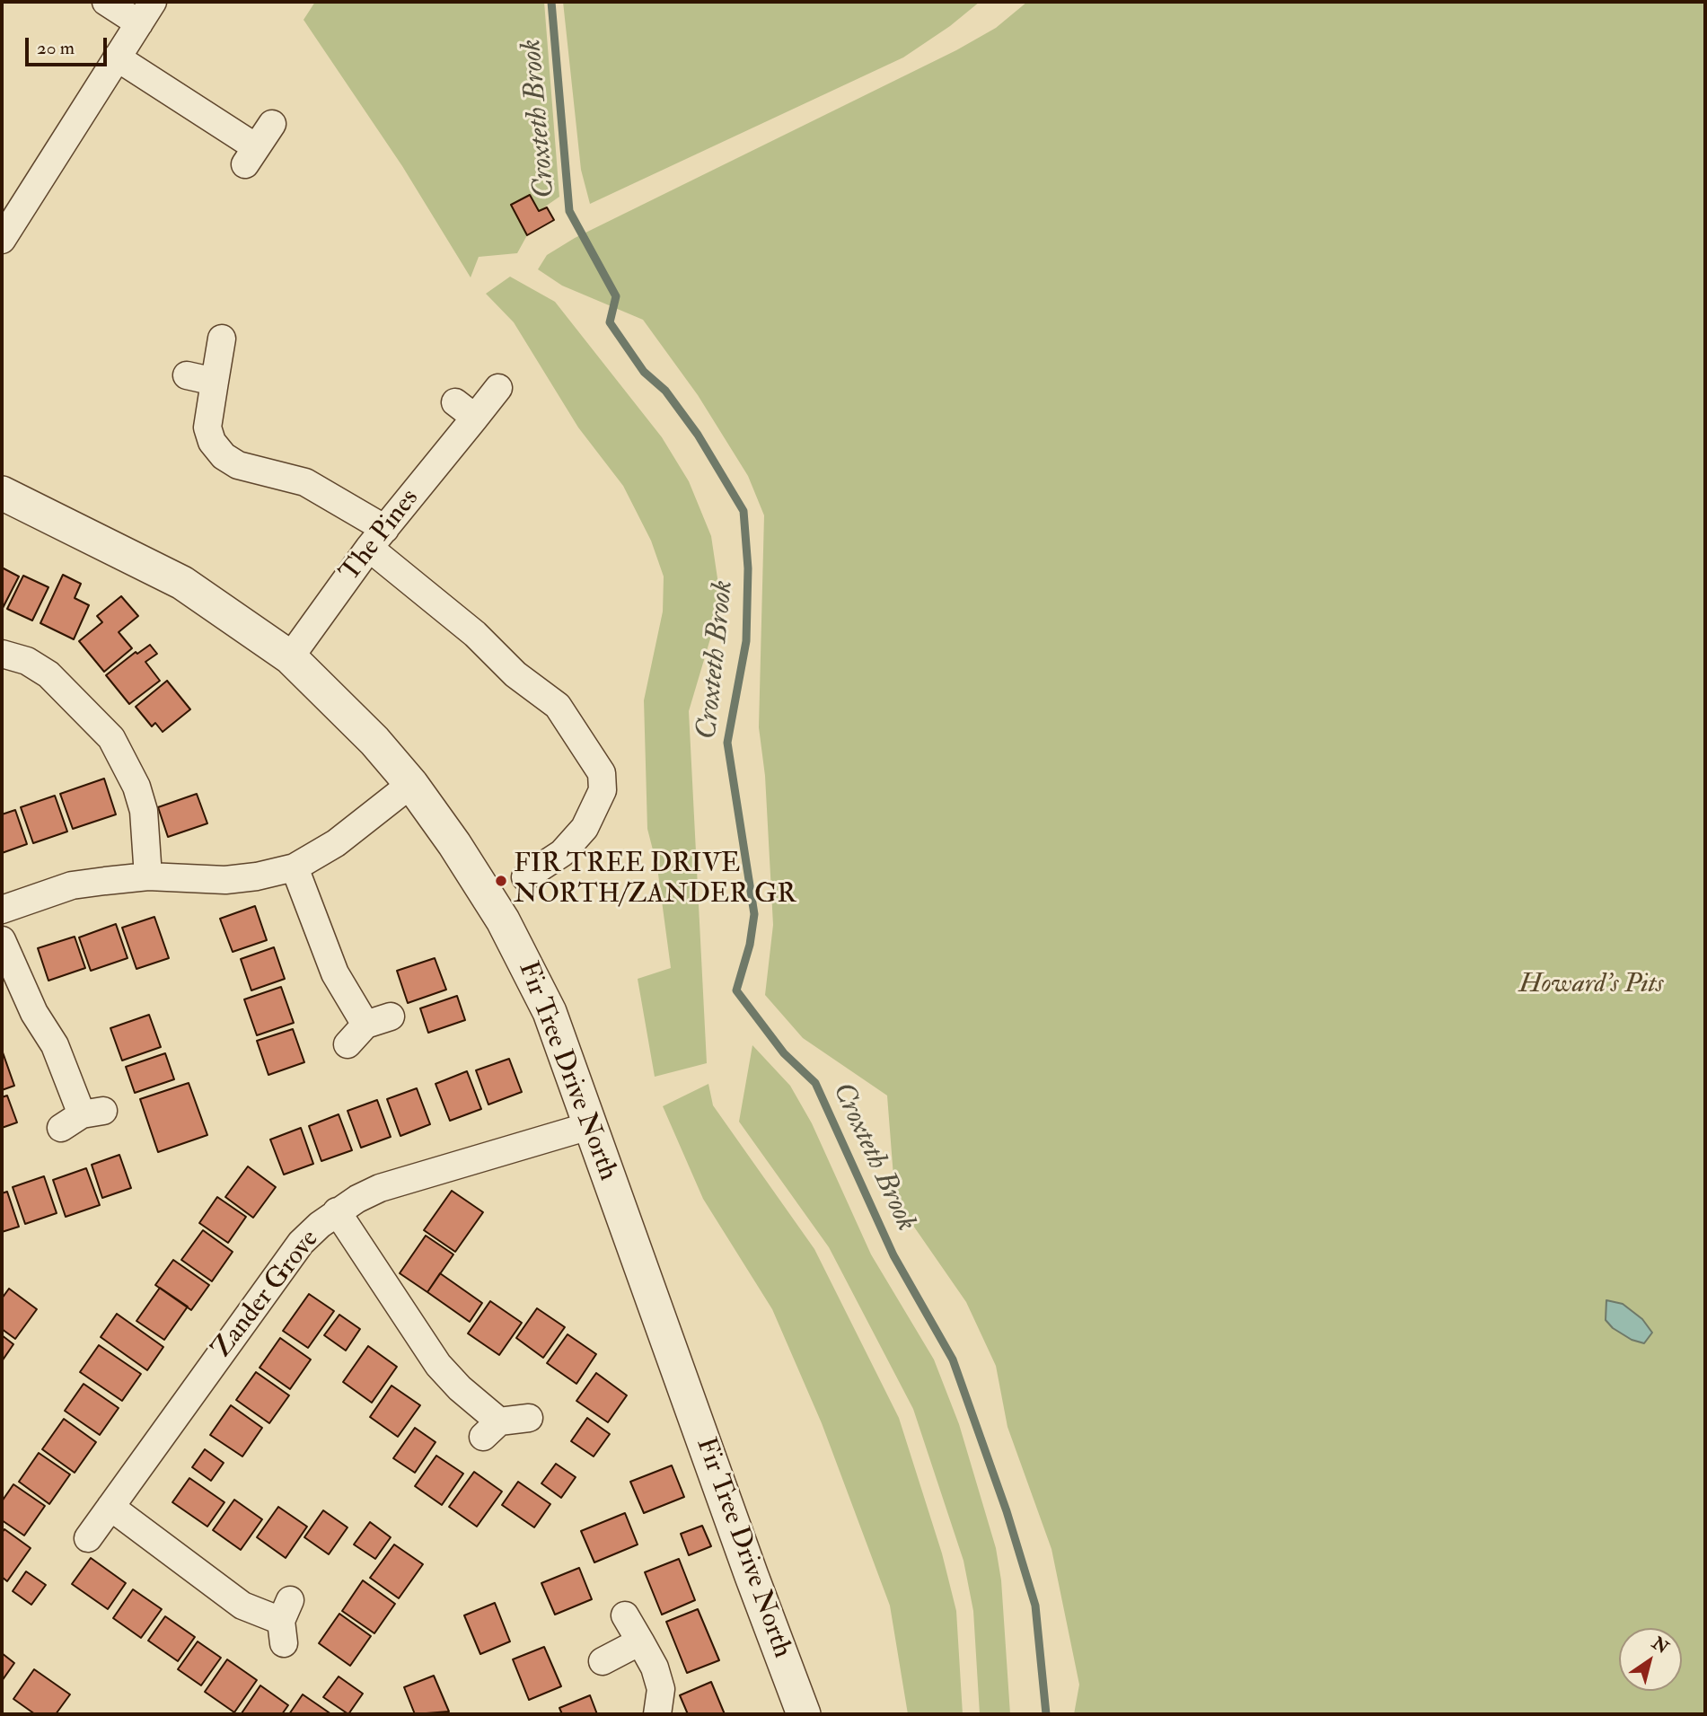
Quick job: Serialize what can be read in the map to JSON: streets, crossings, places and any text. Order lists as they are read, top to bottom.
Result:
{
  "streets": {
    "street": ["The Pines", "Fir Tree Drive North", "Zander Grove"]
  },
  "crossings": [
    ["The Pines", "Fir Tree Drive North"],
    ["Fir Tree Drive North", "Zander Grove"]
  ],
  "water": ["Croxteth Brook"],
  "parks": ["Howard's Pits"],
  "places": ["FIR TREE DRIVE NORTH/ZANDER GR"],
  "scale_bar": "20 m",
  "north": "top right"
}
